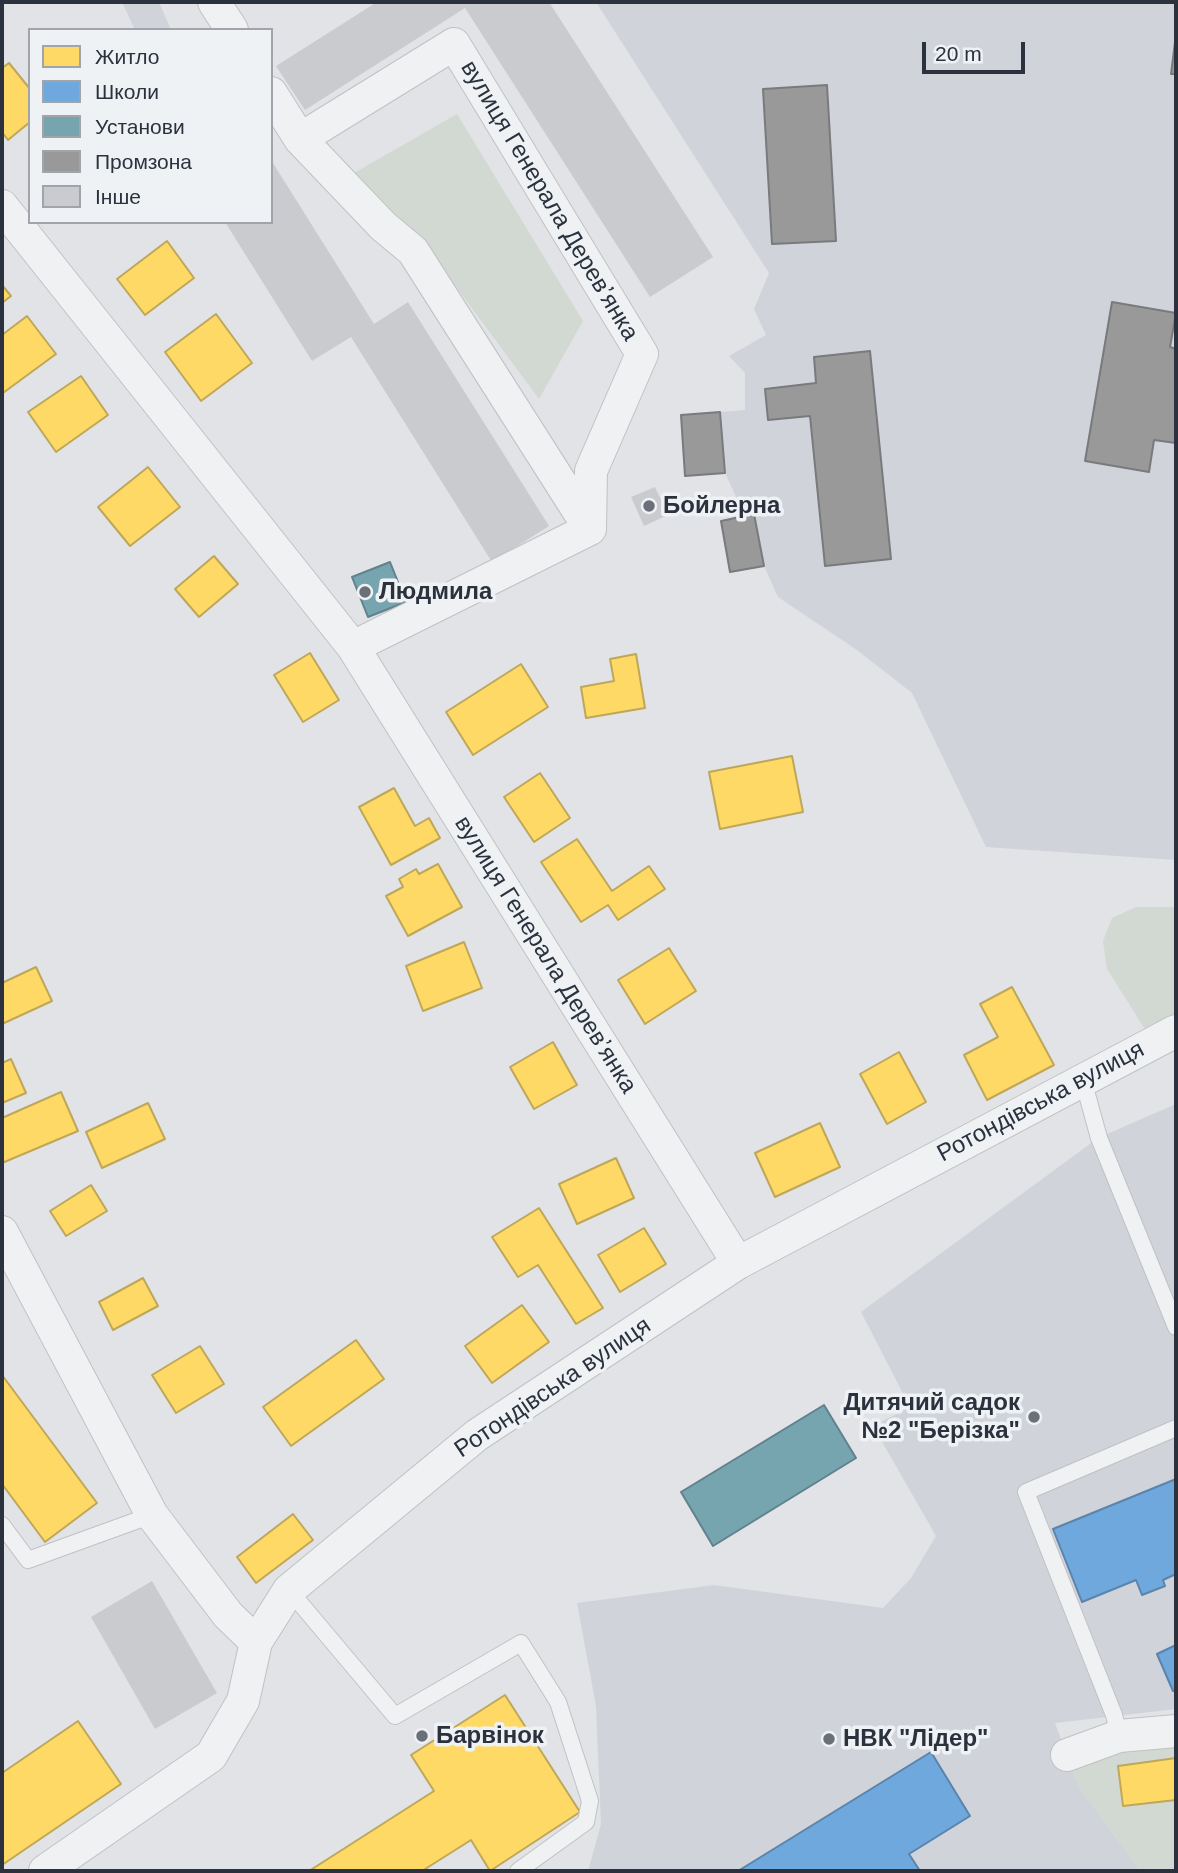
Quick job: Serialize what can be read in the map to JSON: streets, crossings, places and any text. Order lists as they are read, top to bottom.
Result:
{
  "streets": {
    "street": ["вулиця Генерала Деревʼянка", "Ротондівська вулиця"]
  },
  "crossings": [
    ["вулиця Генерала Деревʼянка", "Ротондівська вулиця"]
  ],
  "places": [
    "Бойлерна",
    "Людмила",
    "Дитячий садок №2 \"Берізка\"",
    "Барвінок",
    "НВК \"Лідер\""
  ],
  "legend": [
    "Житло",
    "Школи",
    "Установи",
    "Промзона",
    "Інше"
  ],
  "scale_bar": "20 m"
}
